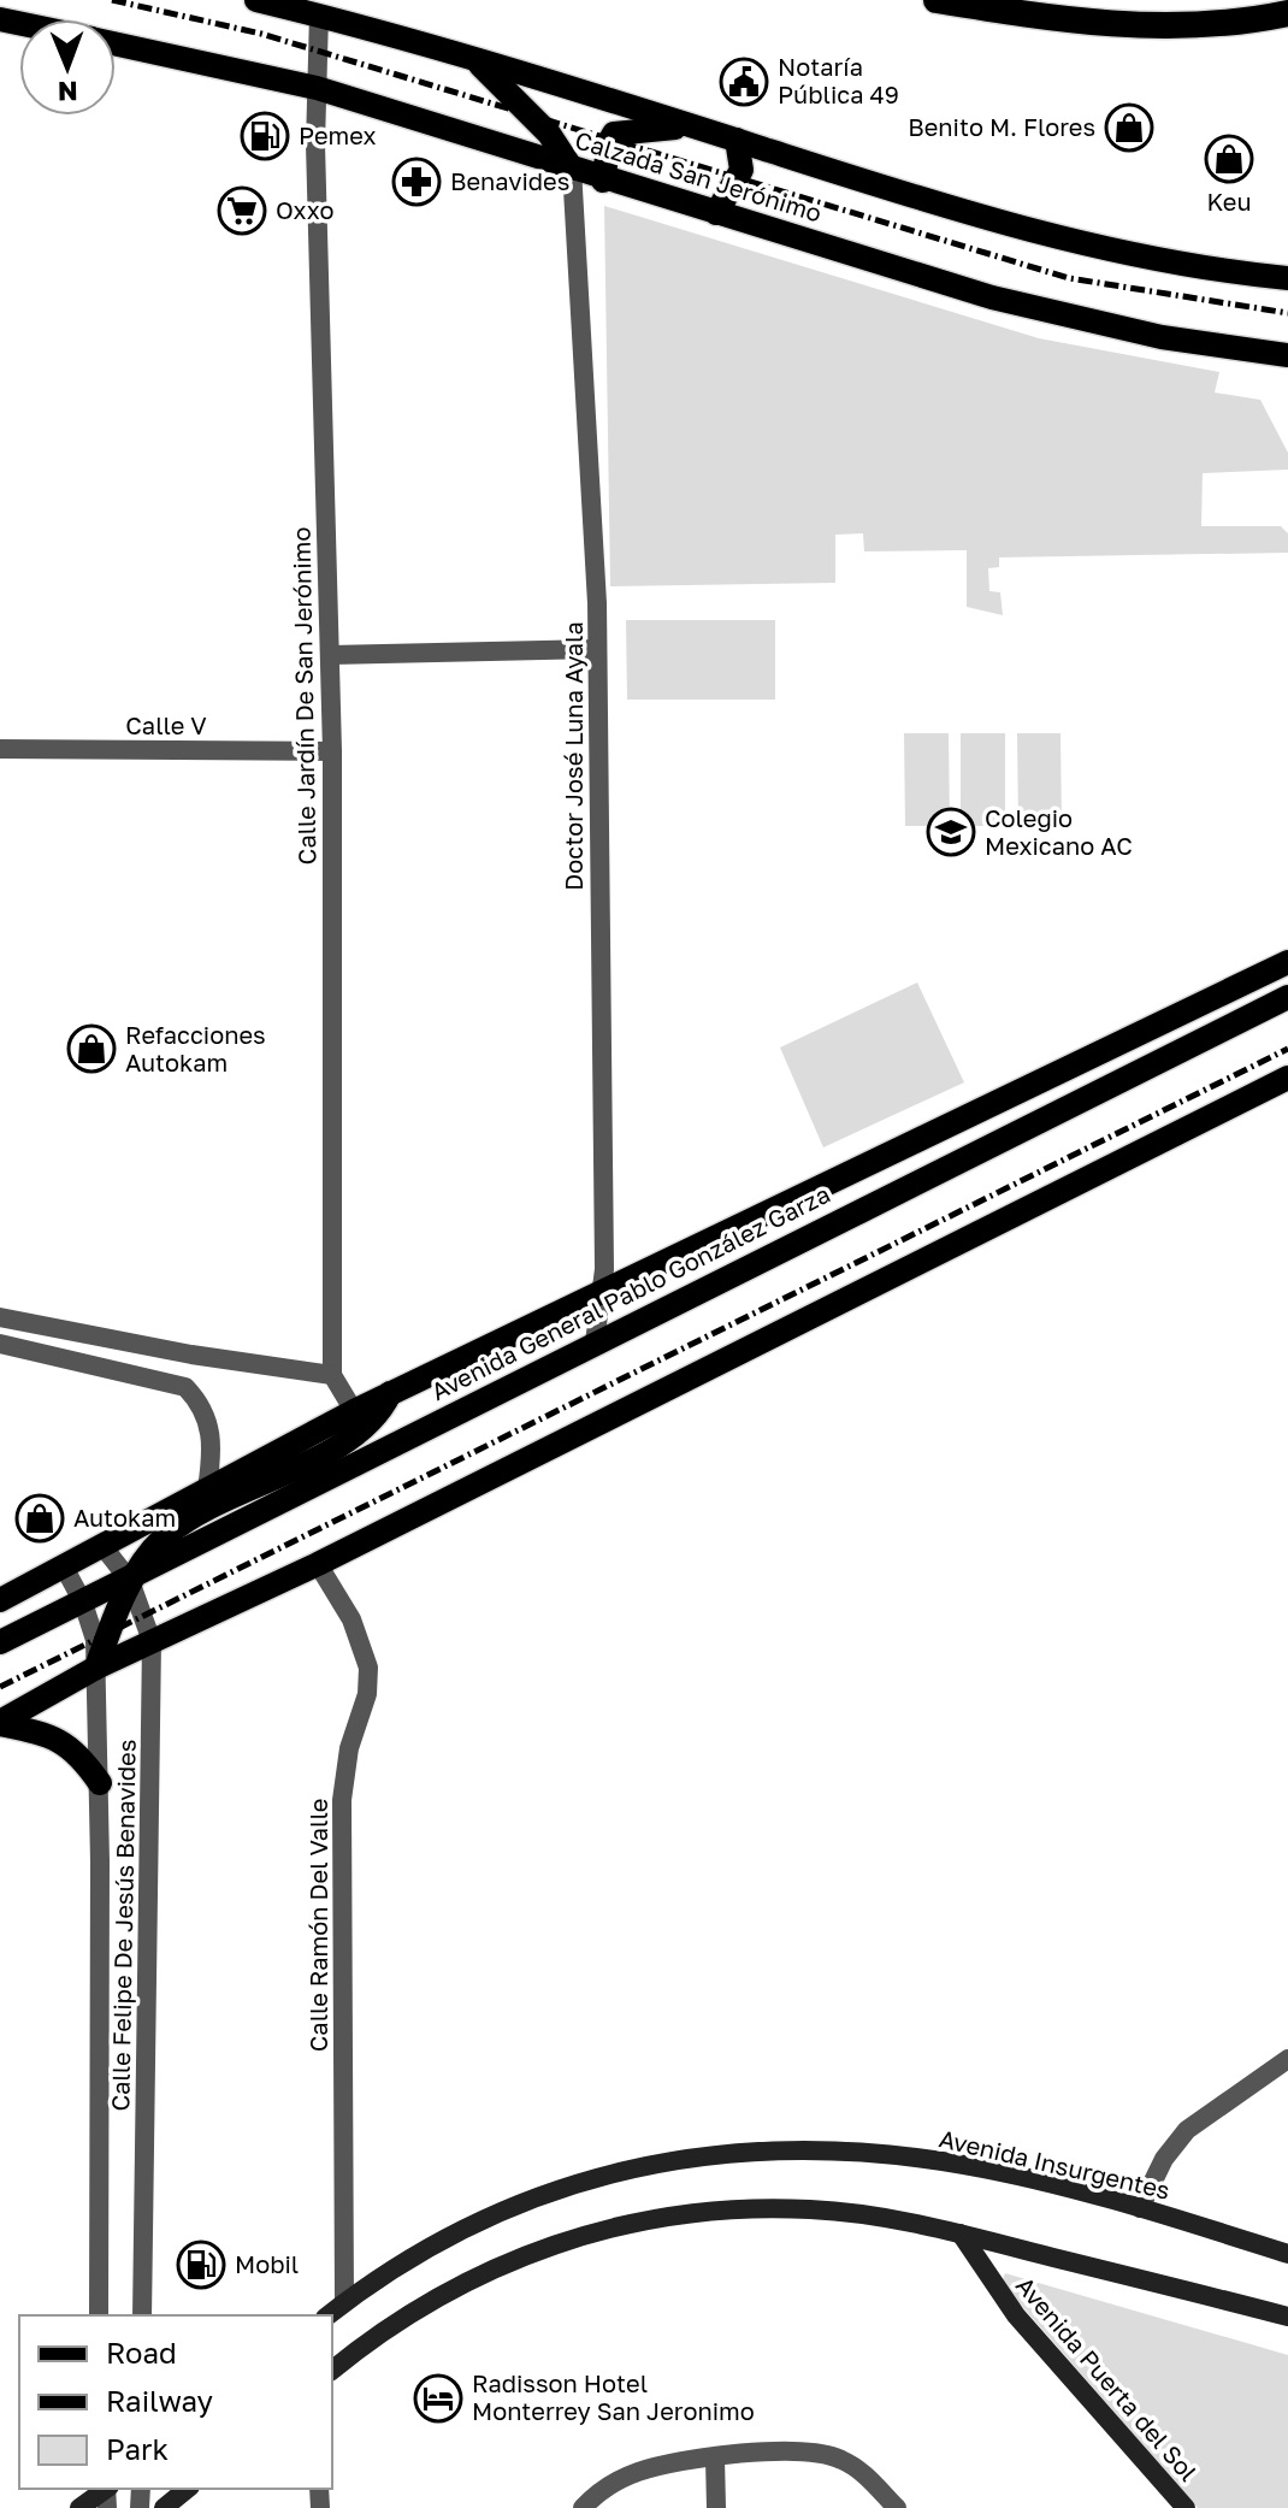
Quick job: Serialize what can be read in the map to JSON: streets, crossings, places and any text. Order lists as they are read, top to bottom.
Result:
{
  "streets": {
    "main road": [
      "Calzada San Jerónimo",
      "Avenida General Pablo González Garza",
      "Avenida Insurgentes",
      "Avenida Puerta del Sol"
    ],
    "street": [
      "Calle Jardín De San Jerónimo",
      "Calle V",
      "Doctor José Luna Ayala",
      "Calle Felipe De Jesús Benavides",
      "Calle Ramón Del Valle"
    ]
  },
  "crossings": [
    ["Calzada San Jerónimo", "Calle Jardín De San Jerónimo"],
    ["Calzada San Jerónimo", "Doctor José Luna Ayala"],
    ["Calle Jardín De San Jerónimo", "Calle V"],
    ["Doctor José Luna Ayala", "Avenida General Pablo González Garza"],
    ["Avenida General Pablo González Garza", "Calle Felipe De Jesús Benavides"],
    ["Calle Ramón Del Valle", "Avenida Insurgentes"]
  ],
  "places": {
    "public building": ["Notaría Pública 49"],
    "shop": [
      "Benito M. Flores",
      "Keu",
      "Refacciones Autokam",
      "Autokam"
    ],
    "fuel station": ["Pemex", "Mobil"],
    "pharmacy": ["Benavides"],
    "supermarket": ["Oxxo"],
    "school or university": ["Colegio Mexicano AC"],
    "hotel": ["Radisson Hotel Monterrey San Jeronimo"]
  },
  "legend": ["Road", "Railway", "Park"],
  "north": "bottom"
}
